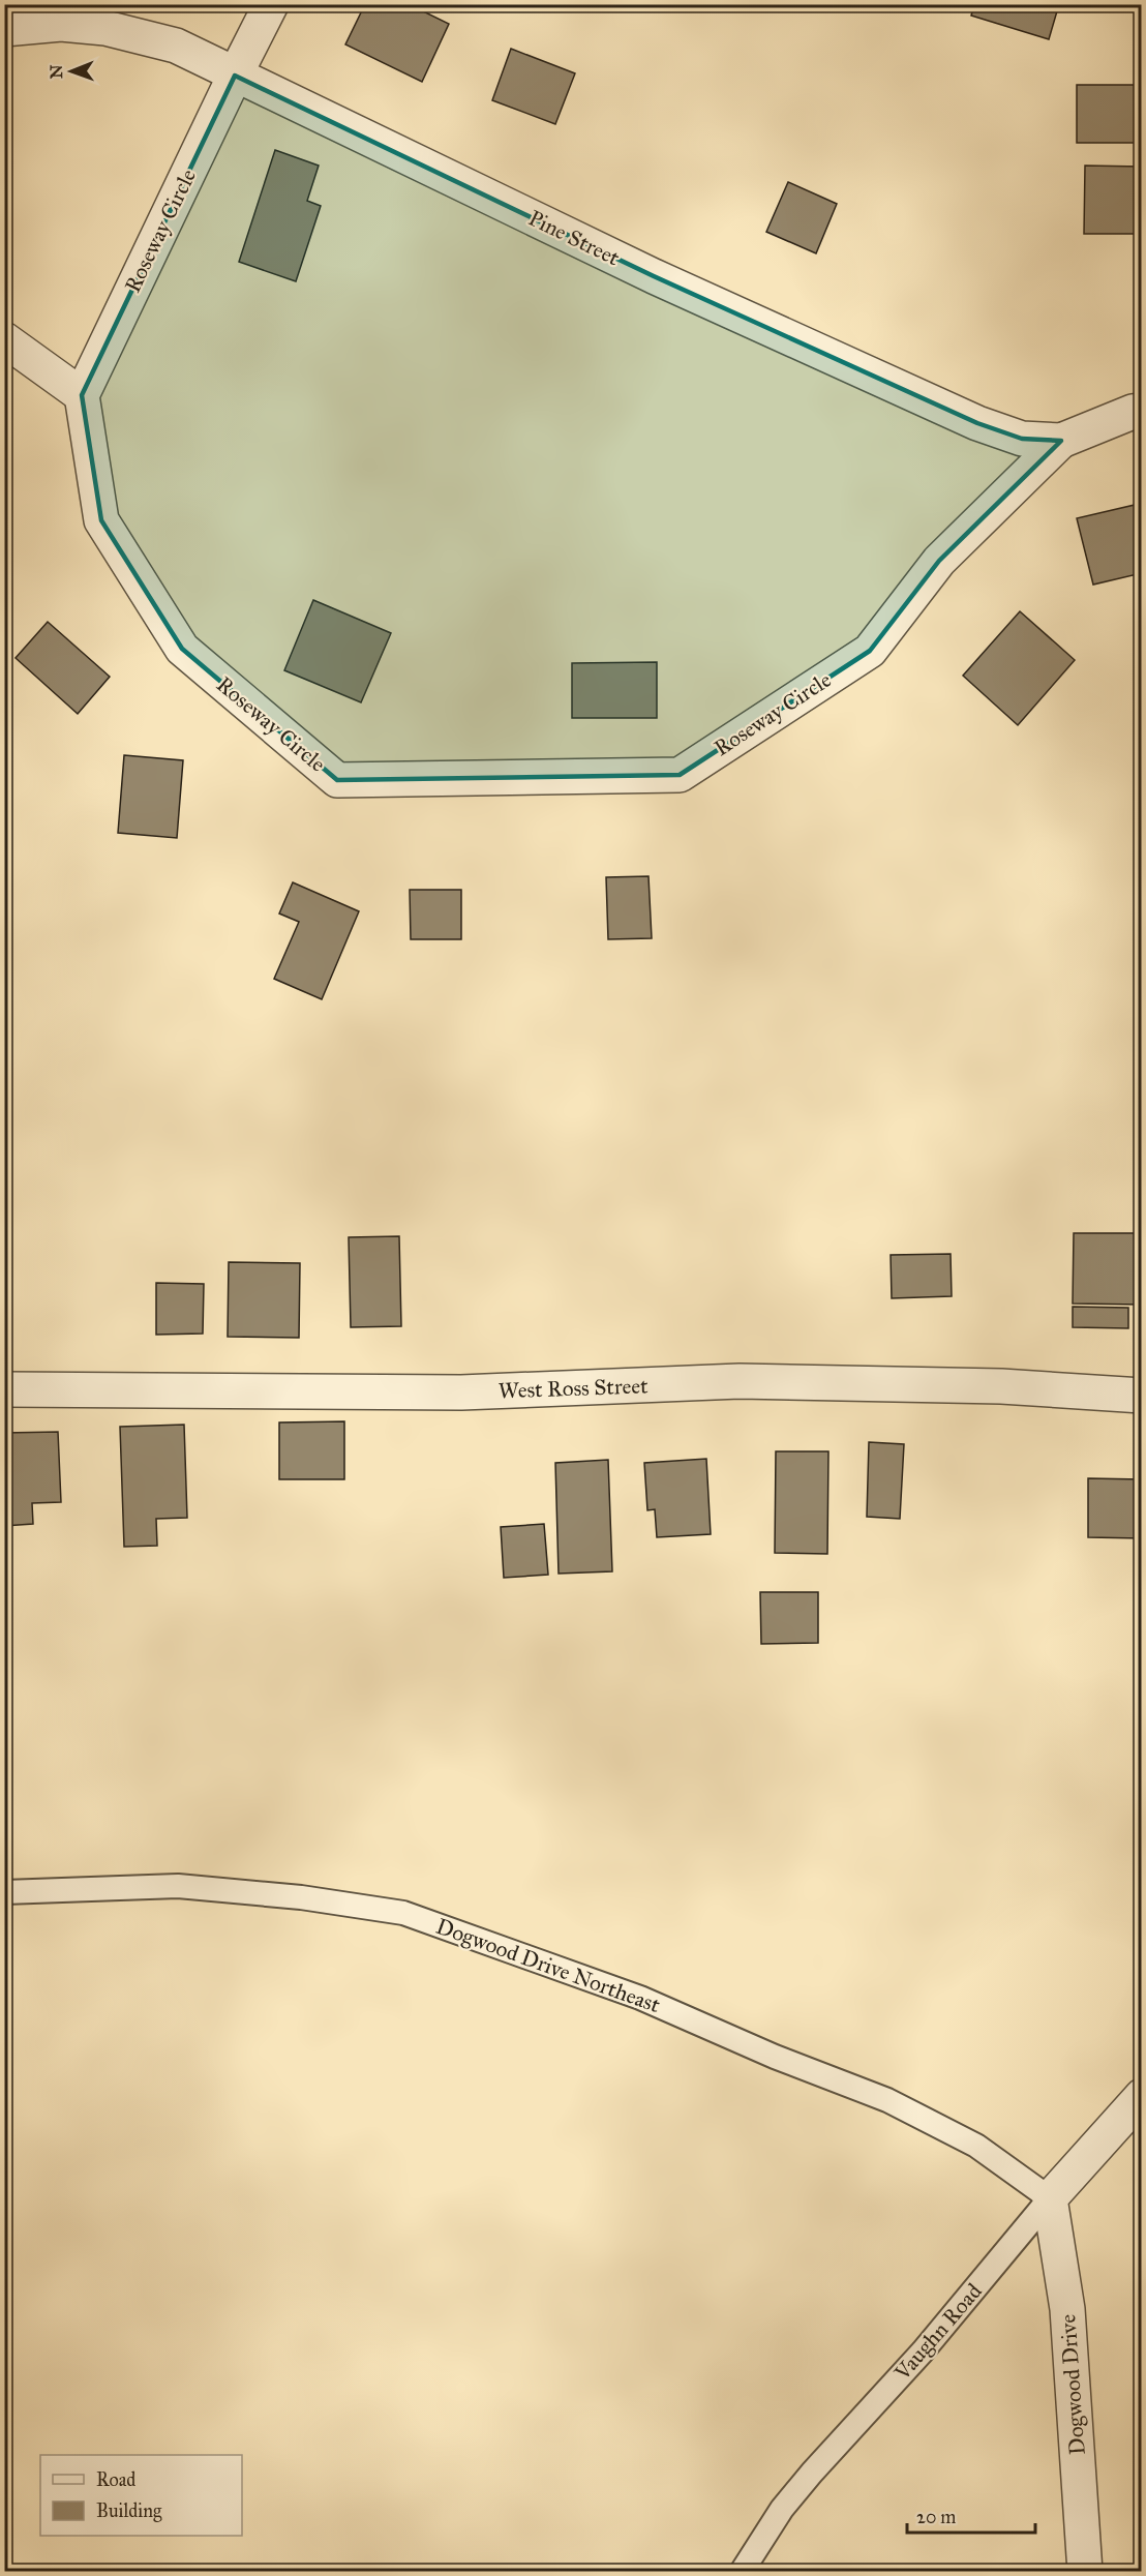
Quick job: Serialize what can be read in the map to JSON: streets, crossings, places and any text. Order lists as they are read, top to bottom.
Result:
{
  "streets": {
    "street": [
      "Roseway Circle",
      "Pine Street",
      "West Ross Street",
      "Vaughn Road",
      "Dogwood Drive"
    ],
    "lane": ["Dogwood Drive Northeast"]
  },
  "crossings": [
    ["Roseway Circle", "Pine Street"],
    ["Dogwood Drive Northeast", "Vaughn Road"],
    ["Dogwood Drive Northeast", "Dogwood Drive"],
    ["Vaughn Road", "Dogwood Drive"]
  ],
  "legend": ["Road", "Building"],
  "scale_bar": "20 m",
  "north": "left"
}
